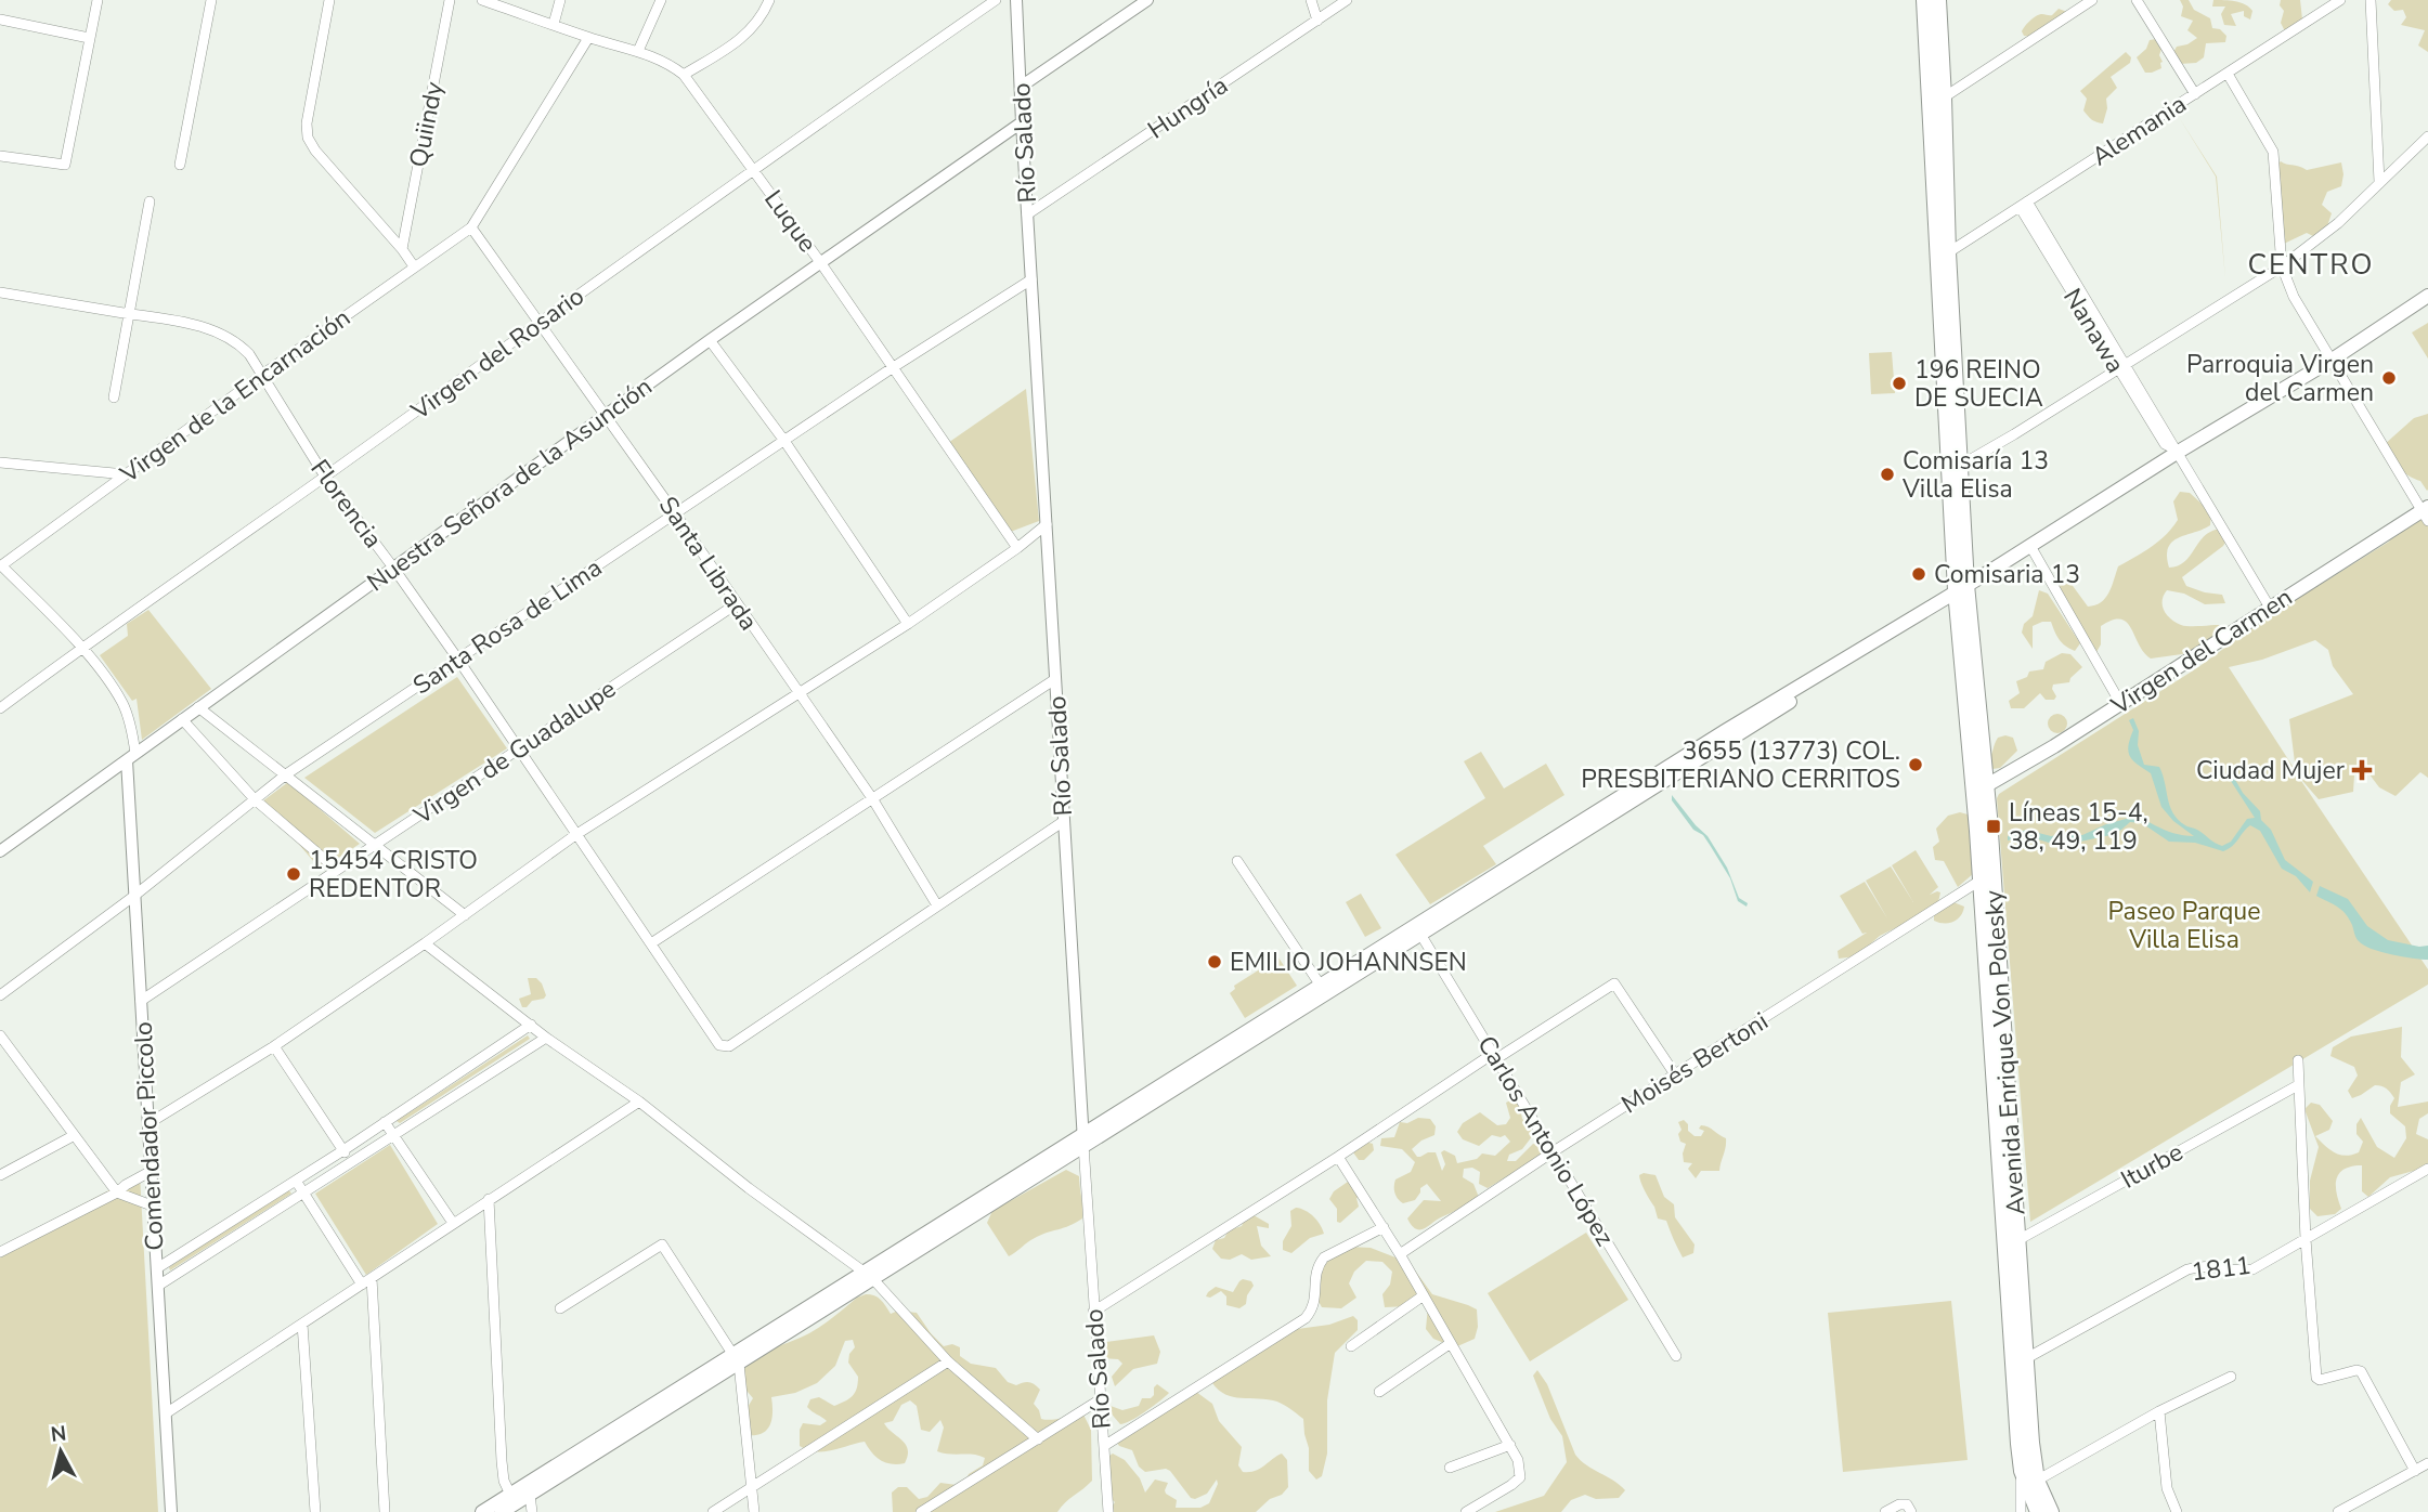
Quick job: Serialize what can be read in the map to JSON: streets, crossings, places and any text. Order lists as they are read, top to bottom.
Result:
{
  "streets": {
    "main road": ["Virgen del Carmen", "Avenida Enrique Von Polesky"],
    "street": [
      "Hungría",
      "Quiindy",
      "Alemania",
      "Río Salado",
      "Luque",
      "Nanawa",
      "Virgen del Rosario",
      "Virgen de la Encarnación",
      "Nuestra Señora de la Asunción",
      "Florencia",
      "Santa Librada",
      "Santa Rosa de Lima",
      "Virgen de Guadalupe",
      "Moisés Bertoni",
      "Comendador Piccolo",
      "Carlos Antonio López",
      "Iturbe",
      "1811"
    ]
  },
  "crossings": [
    ["Hungría", "Río Salado"],
    ["Alemania", "Nanawa"],
    ["Alemania", "Avenida Enrique Von Polesky"],
    ["Río Salado", "Nuestra Señora de la Asunción"],
    ["Río Salado", "Santa Rosa de Lima"],
    ["Luque", "Virgen del Rosario"],
    ["Luque", "Nuestra Señora de la Asunción"],
    ["Luque", "Santa Rosa de Lima"],
    ["Nanawa", "Virgen del Carmen"],
    ["Virgen del Rosario", "Florencia"],
    ["Virgen del Rosario", "Santa Librada"],
    ["Virgen de la Encarnación", "Florencia"],
    ["Virgen de la Encarnación", "Santa Librada"],
    ["Nuestra Señora de la Asunción", "Florencia"],
    ["Nuestra Señora de la Asunción", "Santa Librada"],
    ["Nuestra Señora de la Asunción", "Comendador Piccolo"],
    ["Florencia", "Santa Librada"],
    ["Florencia", "Santa Rosa de Lima"],
    ["Florencia", "Virgen de Guadalupe"],
    ["Santa Librada", "Santa Rosa de Lima"],
    ["Santa Librada", "Virgen de Guadalupe"],
    ["Santa Rosa de Lima", "Comendador Piccolo"],
    ["Virgen del Carmen", "Avenida Enrique Von Polesky"],
    ["Virgen de Guadalupe", "Comendador Piccolo"],
    ["Avenida Enrique Von Polesky", "Moisés Bertoni"],
    ["Avenida Enrique Von Polesky", "Iturbe"],
    ["Avenida Enrique Von Polesky", "1811"],
    ["Moisés Bertoni", "Carlos Antonio López"]
  ],
  "districts": ["CENTRO"],
  "parks": ["Paseo Parque Villa Elisa"],
  "places": {
    "other": [
      "Parroquia Virgen del Carmen",
      "196 REINO DE SUECIA",
      "Comisaría 13 Villa Elisa",
      "Comisaria 13",
      "3655 (13773) COL. PRESBITERIANO CERRITOS",
      "15454 CRISTO REDENTOR",
      "EMILIO JOHANNSEN"
    ],
    "health": ["Ciudad Mujer"],
    "transit": ["Líneas 15-4, 38, 49, 119"]
  },
  "north": "top"
}
